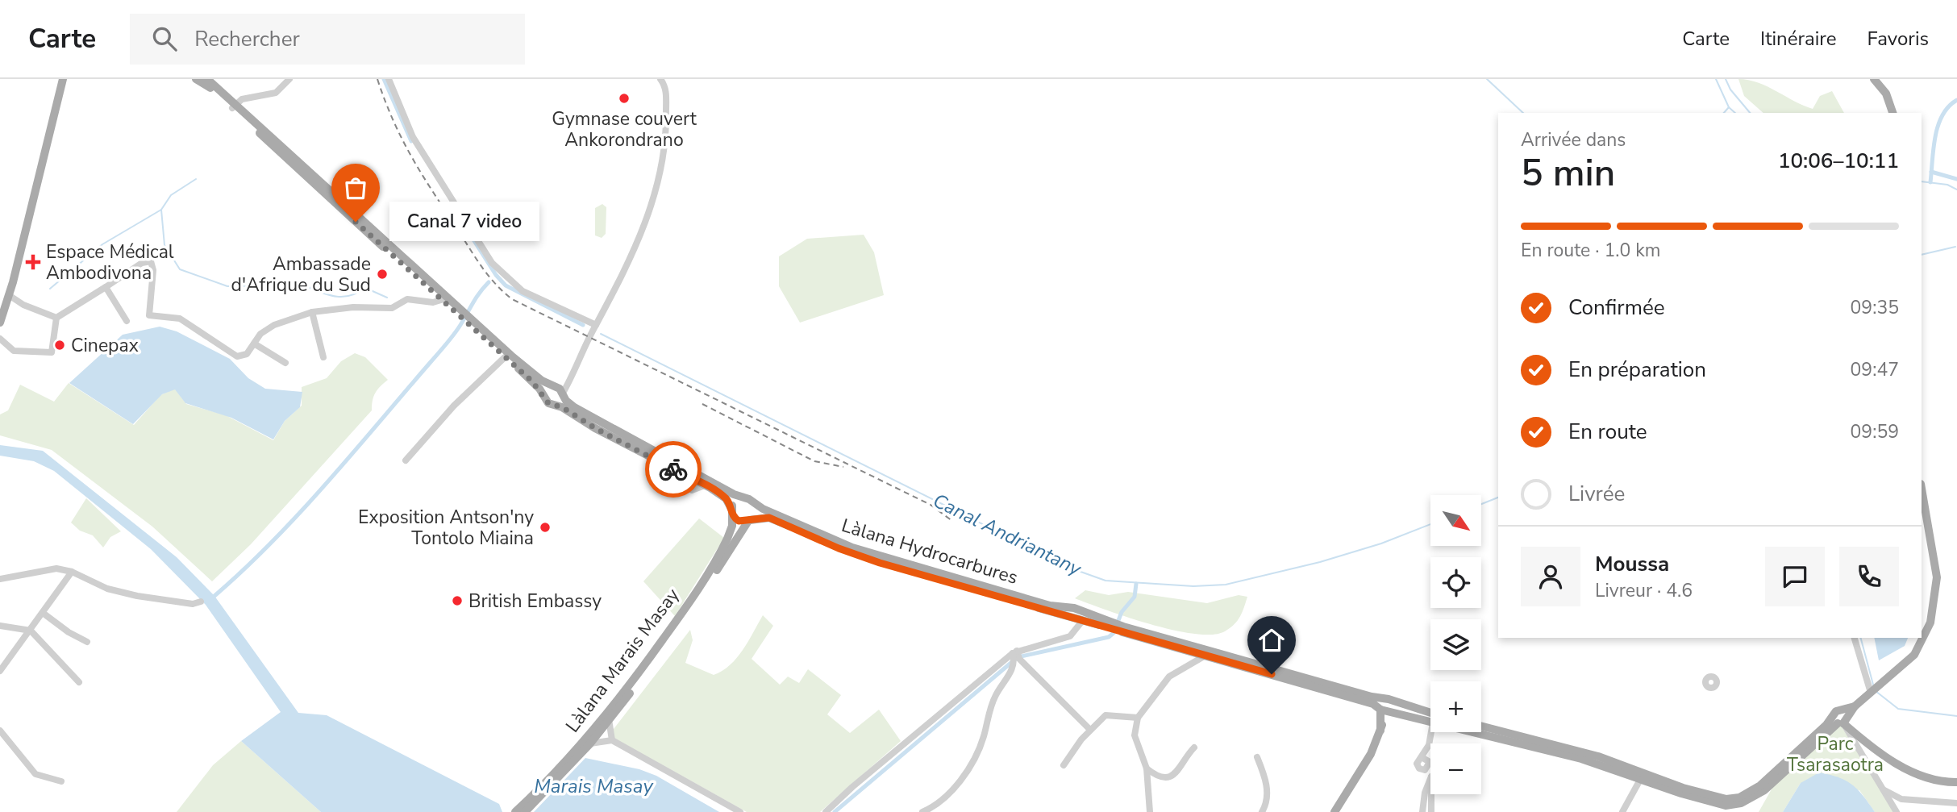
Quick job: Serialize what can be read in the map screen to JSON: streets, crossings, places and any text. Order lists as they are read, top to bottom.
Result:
{
  "streets": {
    "main road": ["Làlana Hydrocarbures", "Làlana Marais Masay"]
  },
  "crossings": [
    ["Làlana Hydrocarbures", "Làlana Marais Masay"]
  ],
  "water": ["Canal Andriantany", "Marais Masay"],
  "parks": ["Parc Tsarasaotra"],
  "places": {
    "other": [
      "Gymnase couvert Ankorondrano",
      "Canal 7 video",
      "Ambassade d'Afrique du Sud",
      "Cinepax",
      "Exposition Antson'ny Tontolo Miaina",
      "British Embassy"
    ],
    "health": ["Espace Médical Ambodivona"]
  },
  "north": "bottom right",
  "page": {
    "header": "Carte",
    "search": "Rechercher",
    "nav": ["Carte", "Itinéraire", "Favoris"],
    "heading": ["5 min", "Arrivée dans", "10:06–10:11"],
    "panel": ["Moussa", "Livreur · 4.6"],
    "bubble": "Canal 7 video",
    "bar": "En route · 1.0 km",
    "list": [
      ["Confirmée", "09:35"],
      ["En préparation", "09:47"],
      ["En route", "09:59"],
      "Livrée"
    ],
    "map_buttons": ["+", "−"]
  }
}
